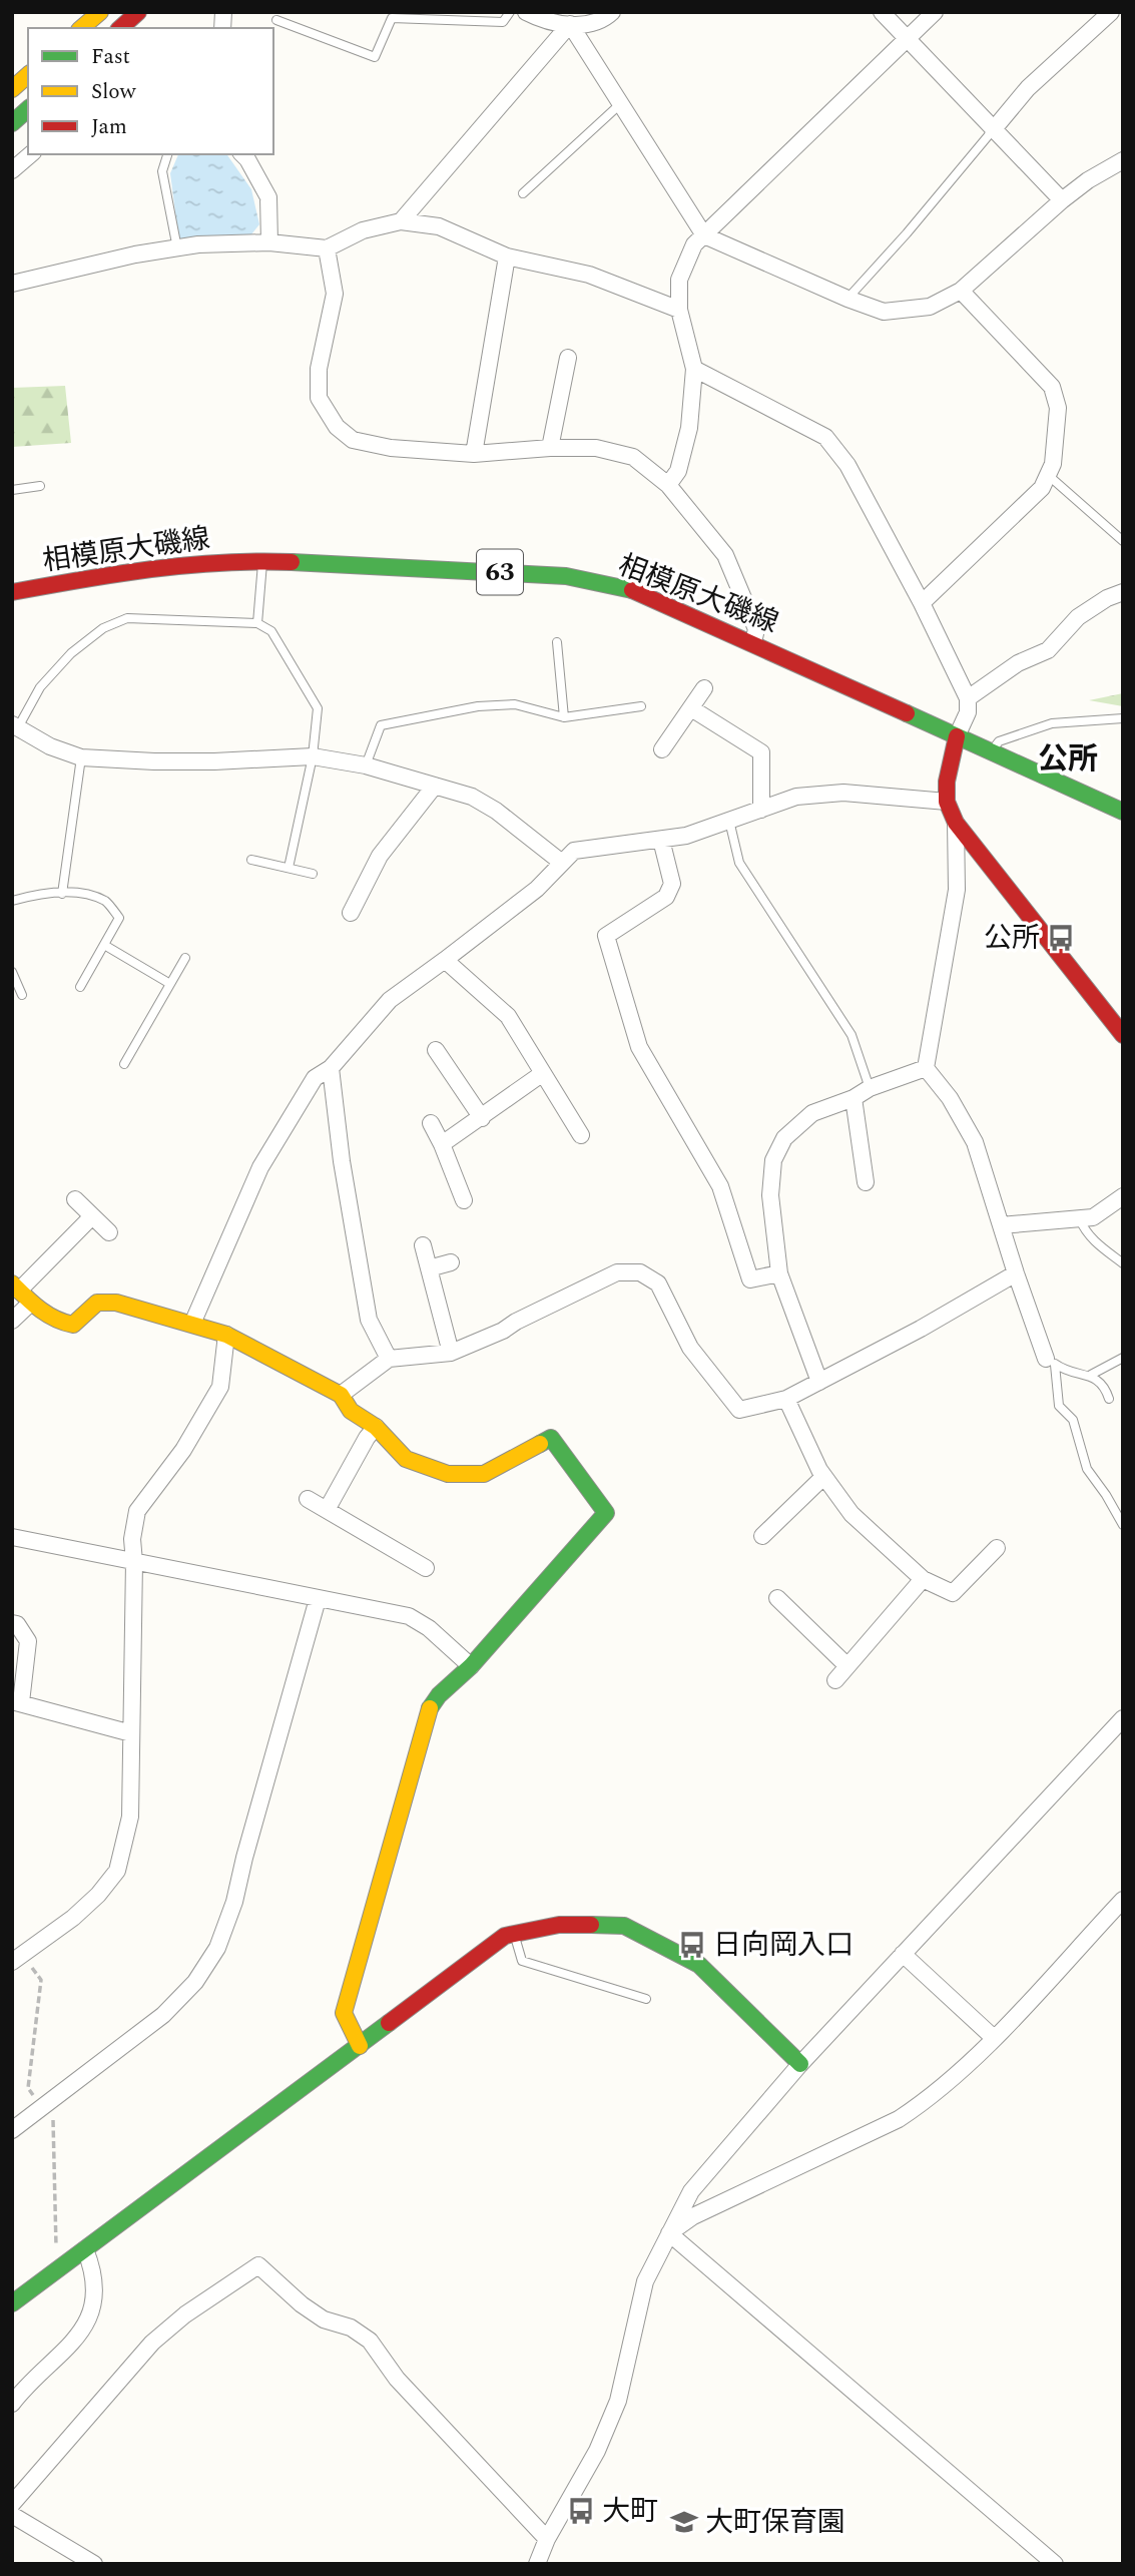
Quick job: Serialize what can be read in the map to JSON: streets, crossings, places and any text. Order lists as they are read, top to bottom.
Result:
{
  "streets": {
    "main road": ["相模原大磯線", "63"]
  },
  "districts": ["公所"],
  "places": {
    "bus stop": ["公所", "日向岡入口", "大町"],
    "school or university": ["大町保育園"]
  },
  "legend": ["Fast", "Slow", "Jam"]
}
